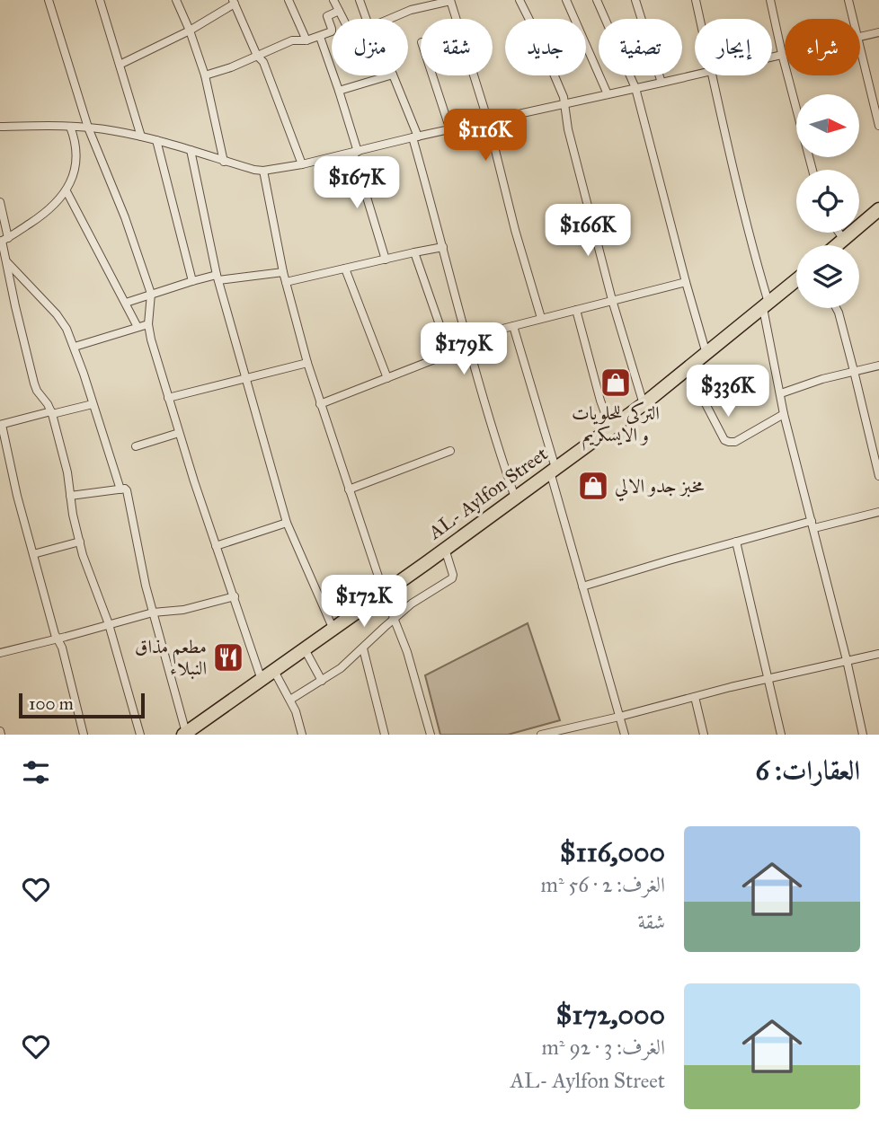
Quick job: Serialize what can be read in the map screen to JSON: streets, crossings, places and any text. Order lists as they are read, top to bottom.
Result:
{
  "streets": {
    "highway": ["AL- Aylfon Street"]
  },
  "places": {
    "shop": ["التركي للحلويات و الايسكريم", "مخبز جدو الالي"],
    "restaurant": ["مطعم مذاق النبلاء"]
  },
  "scale_bar": "100 m",
  "north": "right",
  "page": {
    "chip": [
      "شراء",
      "إيجار",
      "تصفية",
      "جديد",
      "شقة",
      "منزل"
    ],
    "price": [
      "$116K",
      "$167K",
      "$166K",
      "$179K",
      "$336K",
      "$172K"
    ],
    "scale": "100 m",
    "heading": "العقارات: 6",
    "list": [
      {
        "name": "$116,000",
        "note": "الغرف: 2 · 56 m² · شقة"
      },
      {
        "name": "$172,000",
        "note": "الغرف: 3 · 92 m² · AL- Aylfon Street"
      }
    ]
  }
}
